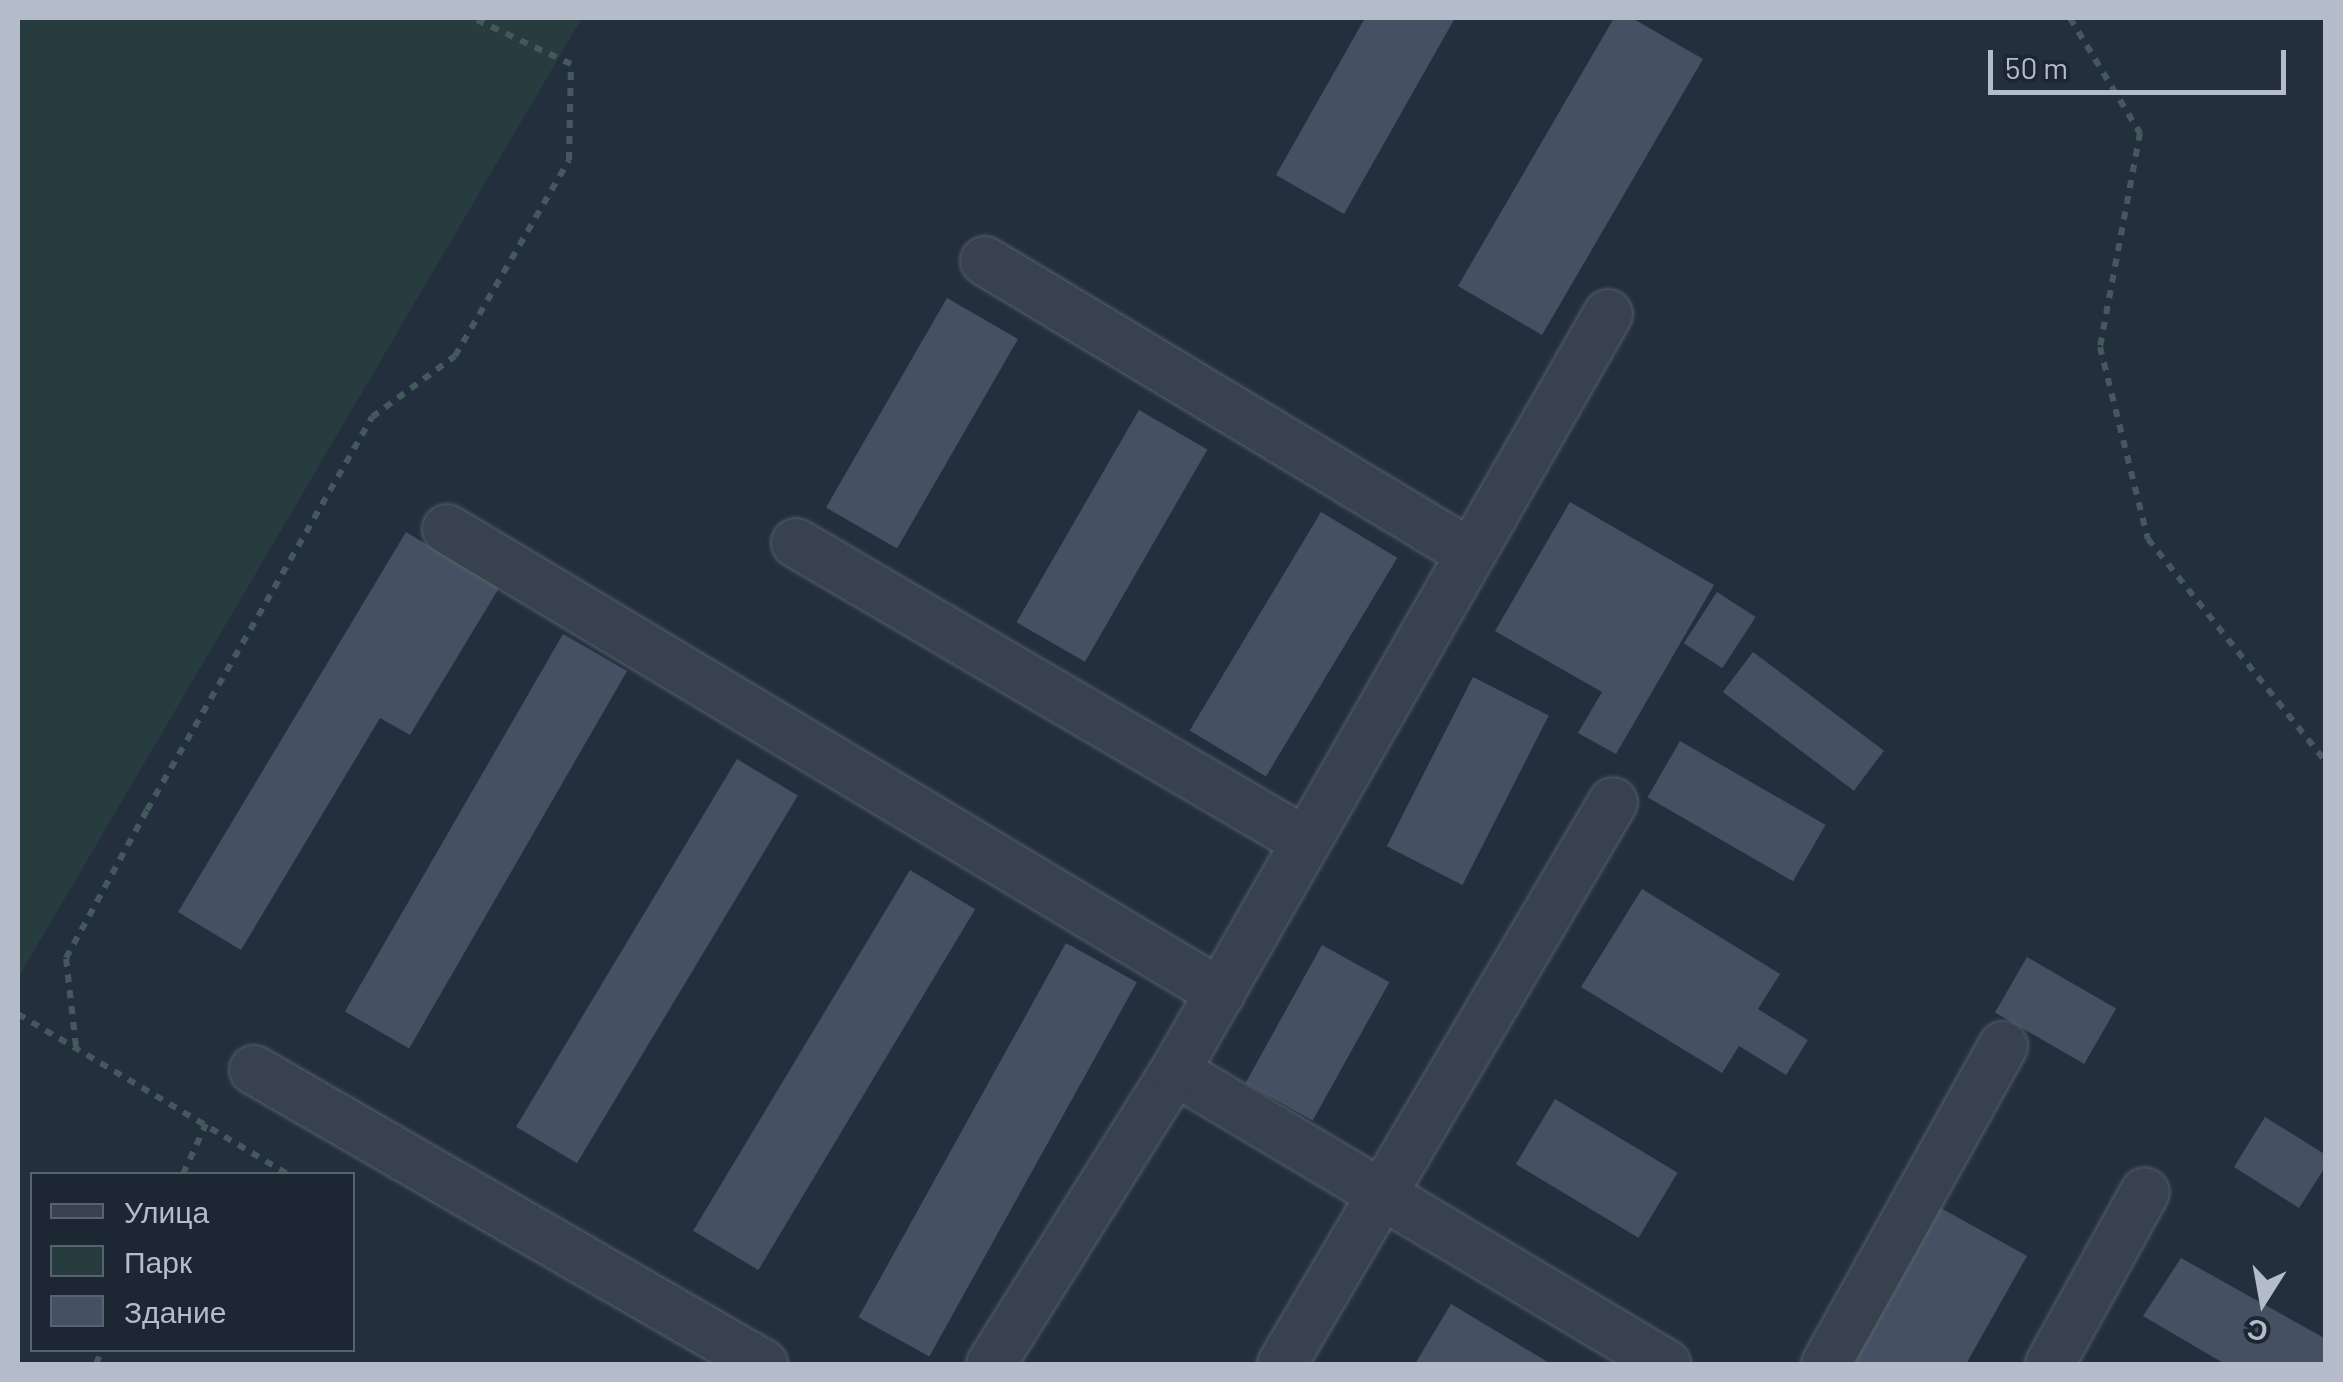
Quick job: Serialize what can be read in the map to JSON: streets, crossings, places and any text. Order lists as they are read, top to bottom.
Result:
{
  "legend": ["Улица", "Парк", "Здание"],
  "scale_bar": "50 m",
  "north": "bottom"
}
